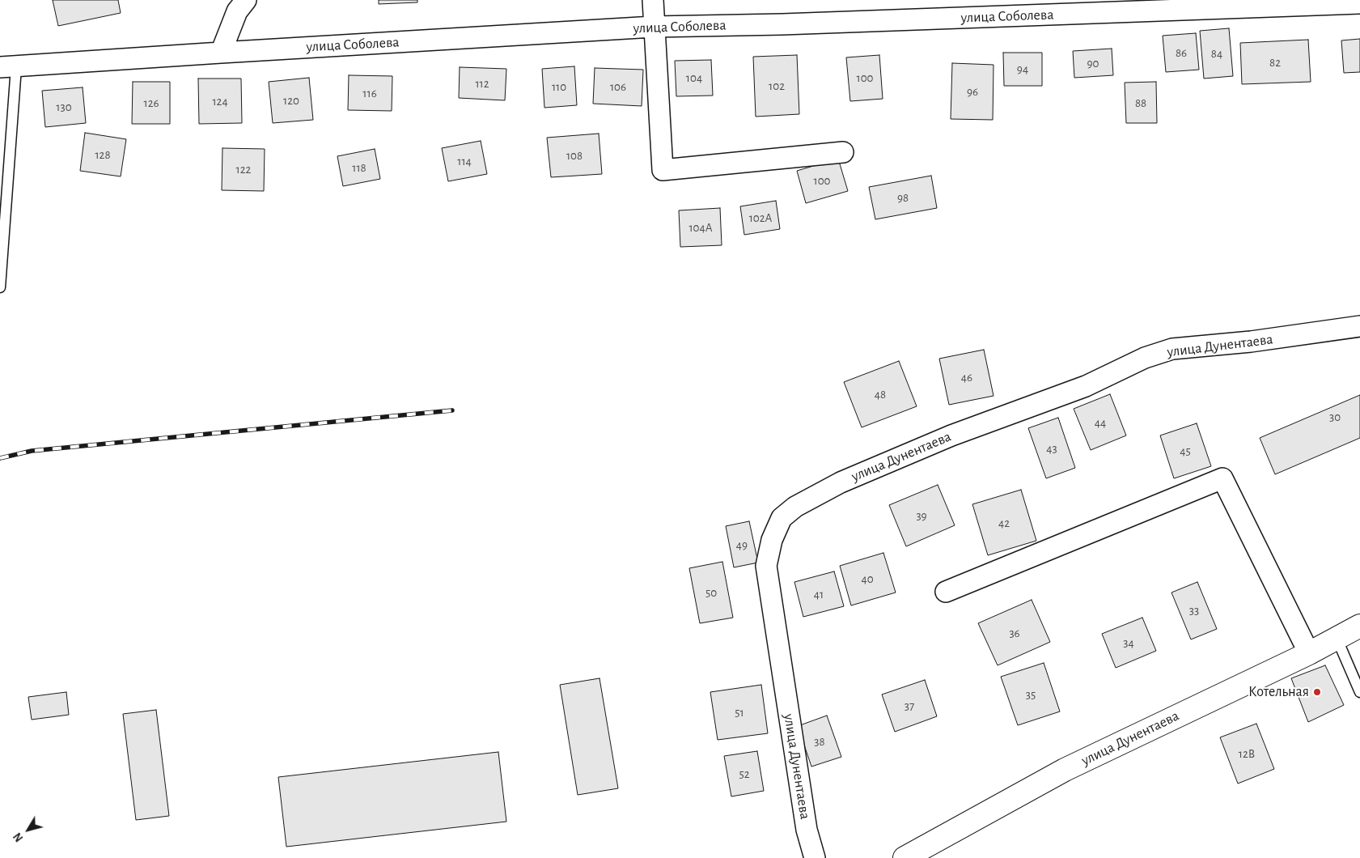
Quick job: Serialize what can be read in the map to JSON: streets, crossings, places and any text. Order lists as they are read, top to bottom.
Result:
{
  "streets": {
    "street": ["улица Соболева", "улица Дунентаева"]
  },
  "places": ["Котельная"],
  "house_numbers": [
    "86",
    "84",
    "82",
    "90",
    "94",
    "104",
    "100",
    "112",
    "102",
    "110",
    "106",
    "96",
    "116",
    "120",
    "124",
    "126",
    "88",
    "130",
    "128",
    "108",
    "114",
    "118",
    "122",
    "100",
    "98",
    "102А",
    "104А",
    "46",
    "48",
    "30",
    "44",
    "43",
    "45",
    "39",
    "42",
    "49",
    "40",
    "50",
    "41",
    "33",
    "36",
    "34",
    "35",
    "37",
    "51",
    "38",
    "12В",
    "52"
  ],
  "north": "bottom left"
}
